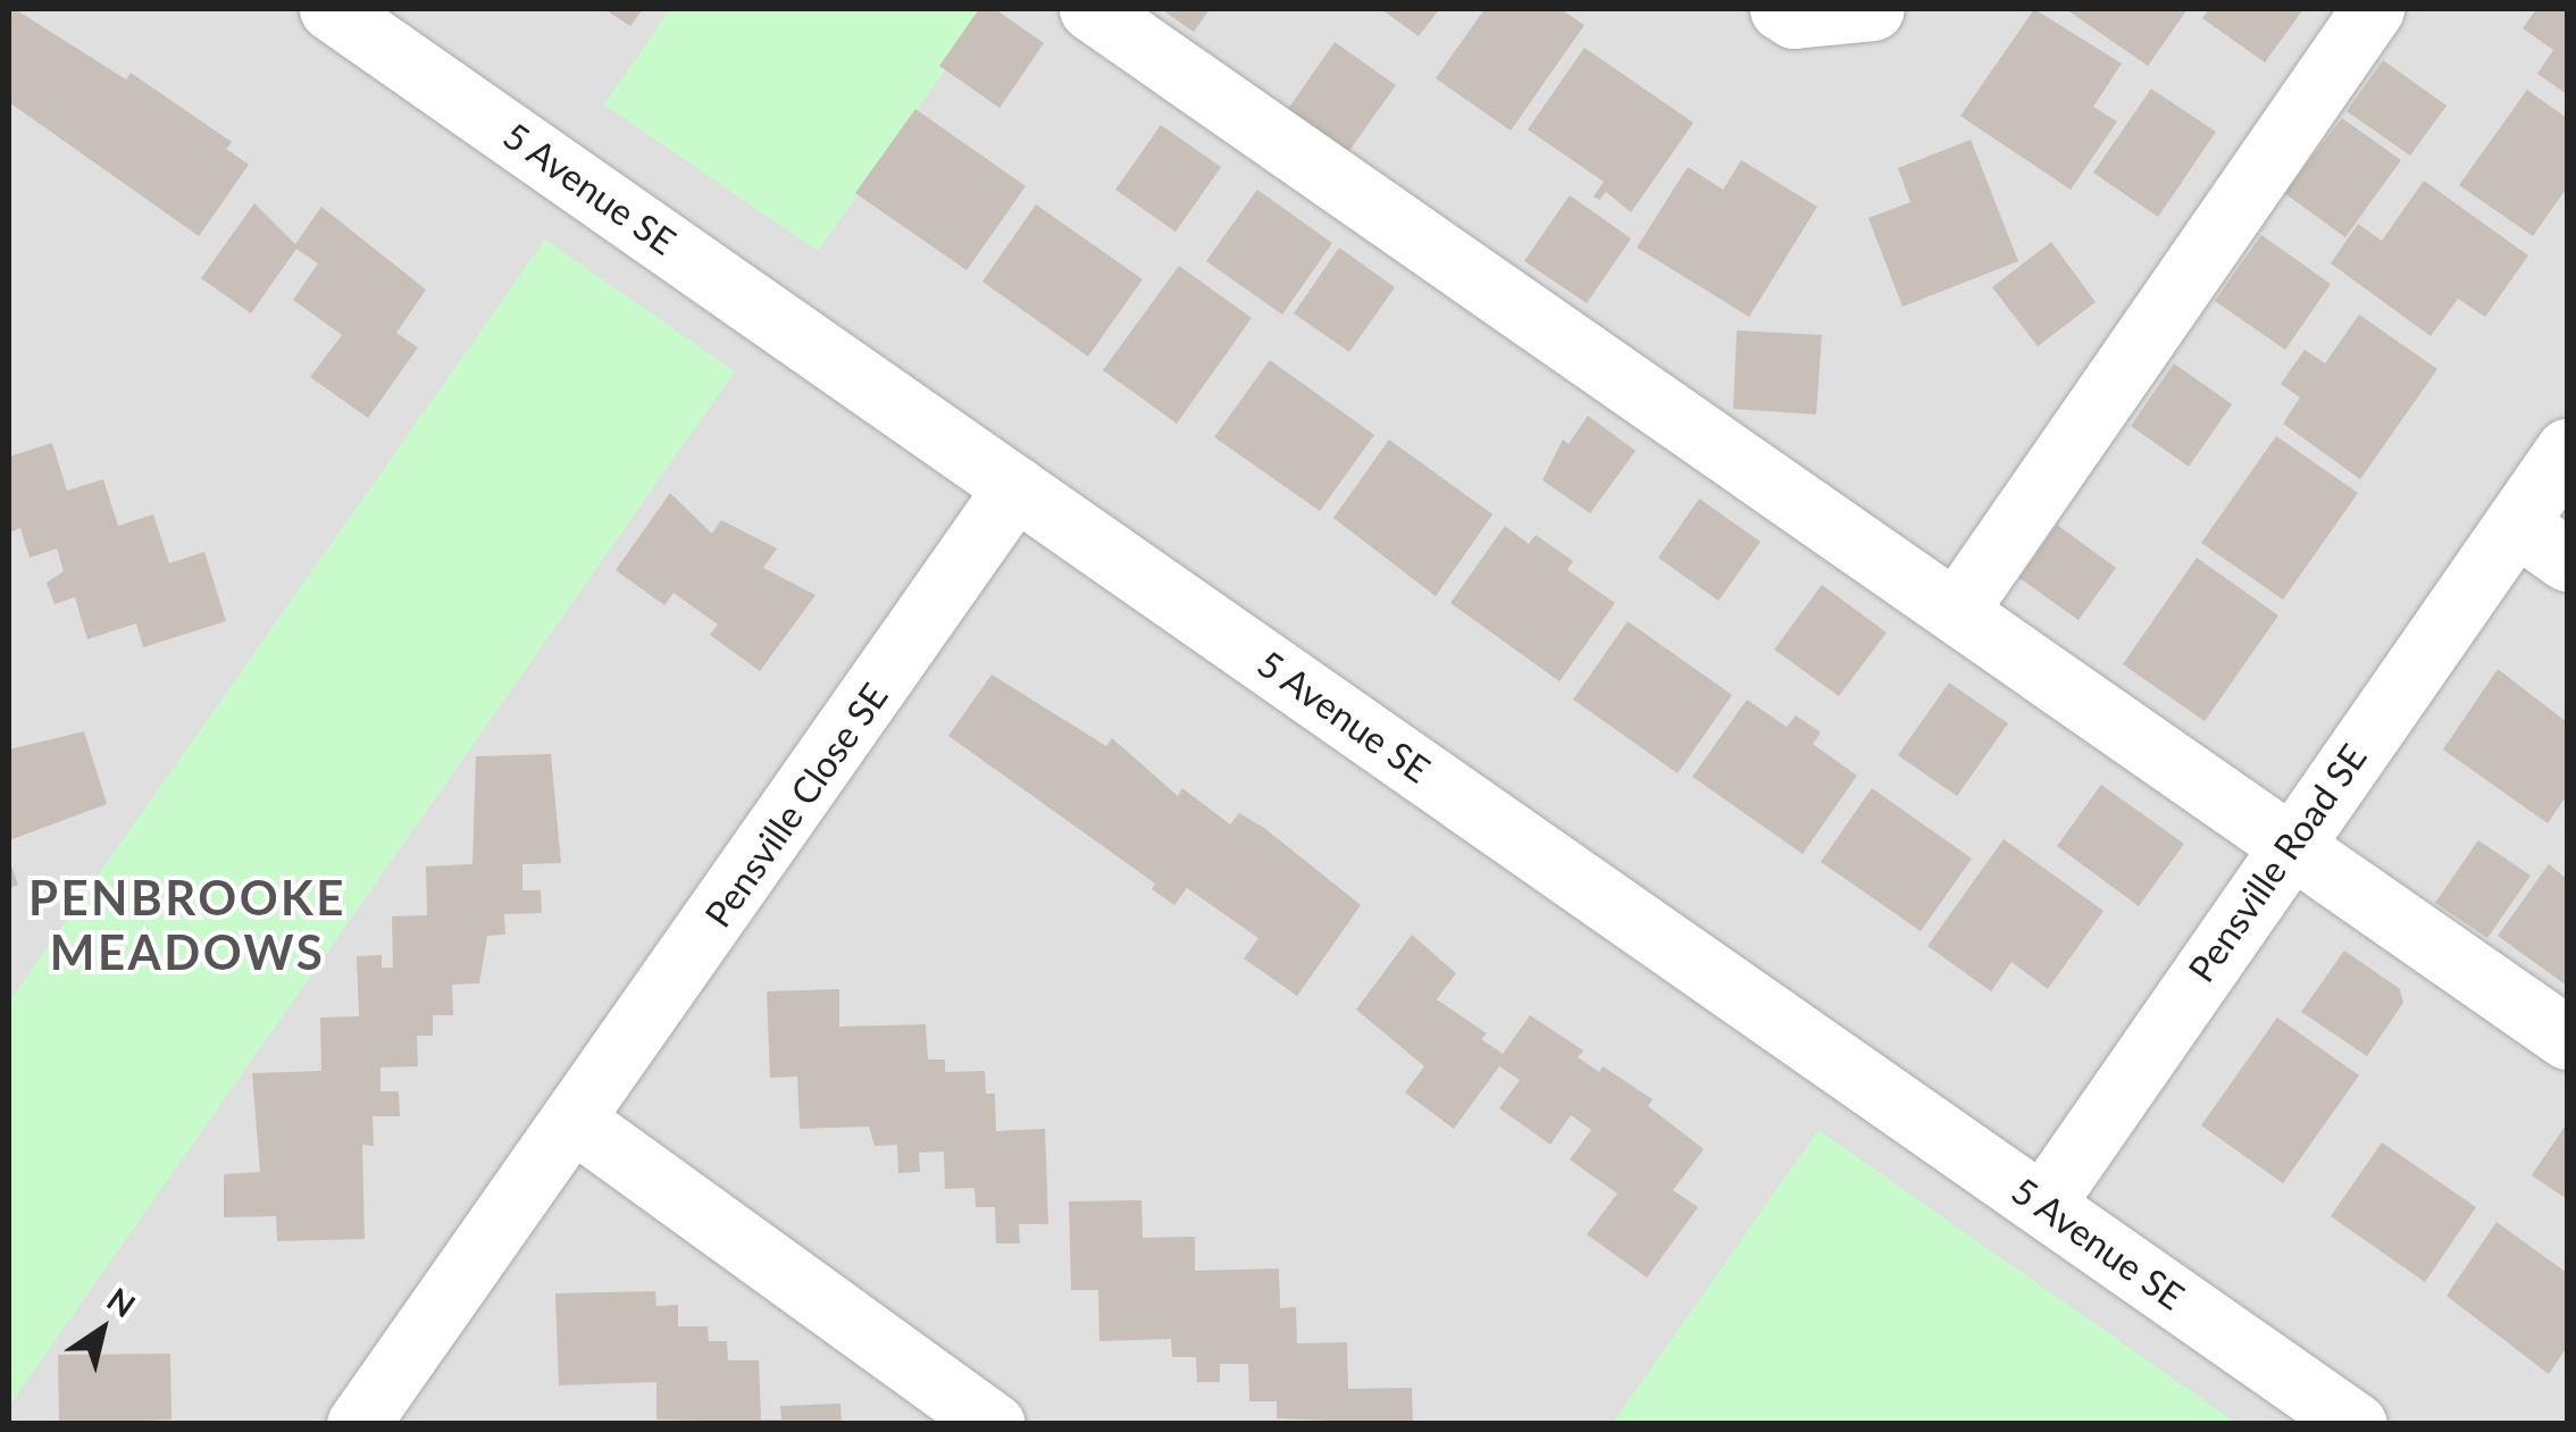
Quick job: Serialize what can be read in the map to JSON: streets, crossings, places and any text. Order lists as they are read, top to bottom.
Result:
{
  "streets": {
    "street": ["5 Avenue SE", "Pensville Close SE", "Pensville Road SE"]
  },
  "crossings": [
    ["5 Avenue SE", "Pensville Close SE"],
    ["5 Avenue SE", "Pensville Road SE"]
  ],
  "districts": ["PENBROOKE MEADOWS"],
  "north": "top right"
}
